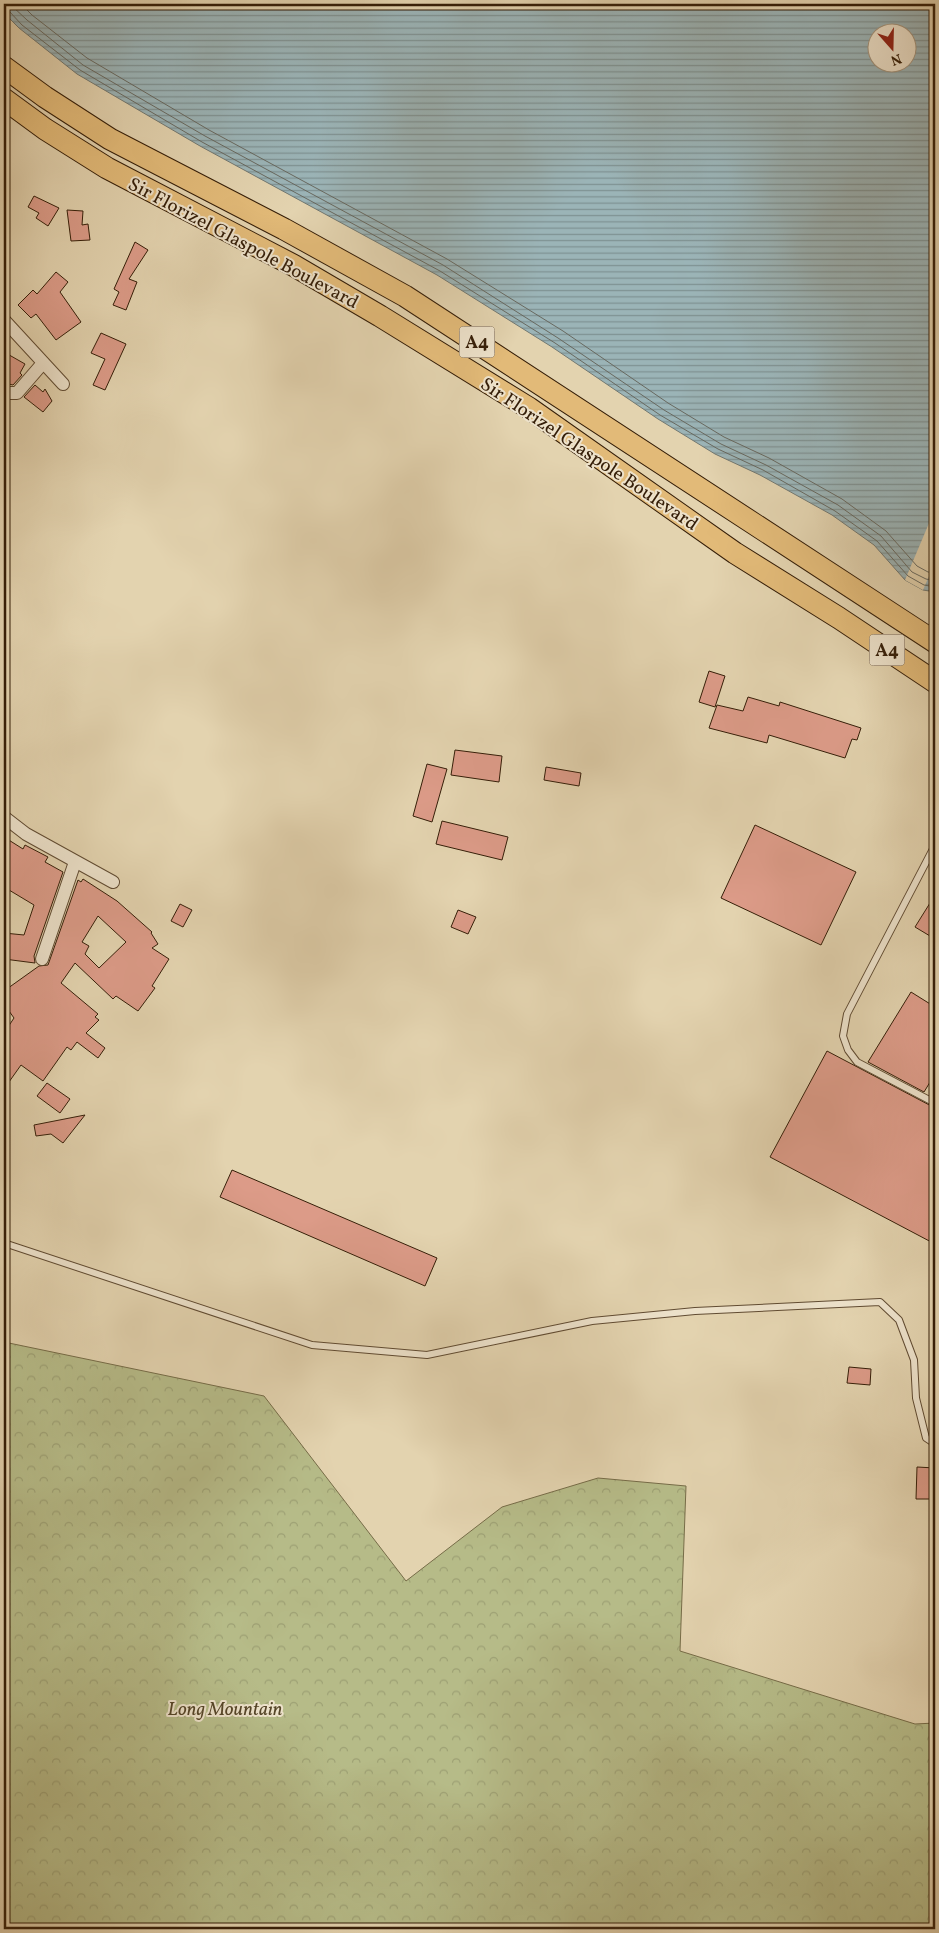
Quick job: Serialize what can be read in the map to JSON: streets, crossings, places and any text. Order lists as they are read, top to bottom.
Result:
{
  "streets": {
    "highway": ["Sir Florizel Glaspole Boulevard", "A4"]
  },
  "parks": ["Long Mountain"],
  "north": "bottom"
}
